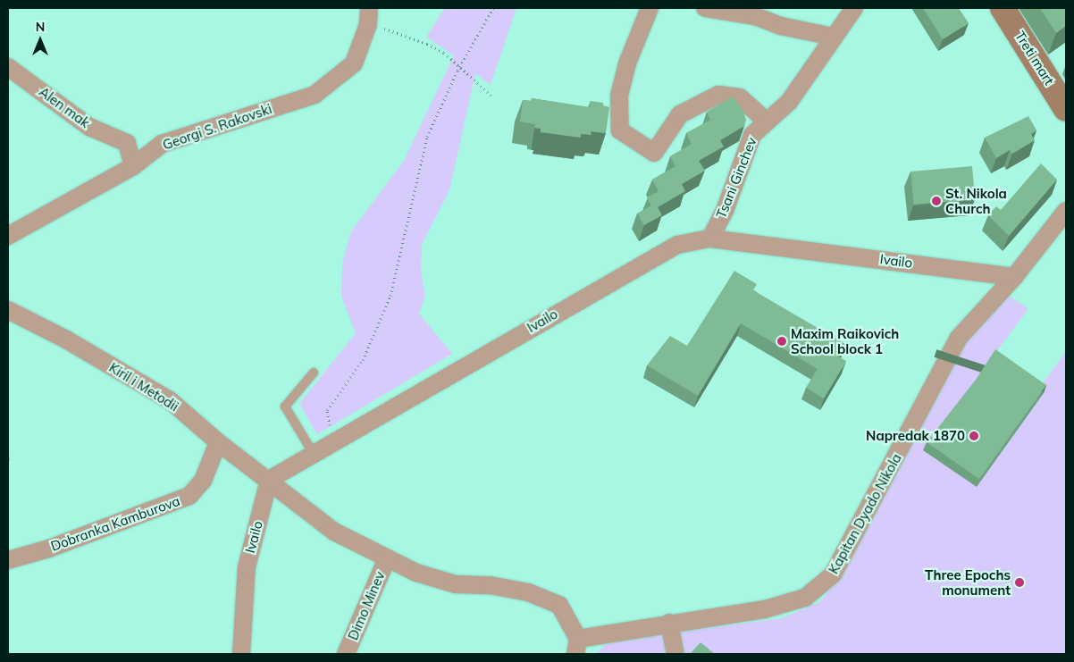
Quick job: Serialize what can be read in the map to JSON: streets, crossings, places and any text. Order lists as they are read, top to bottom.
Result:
{
  "streets": {
    "street": [
      "Treti mart",
      "Alen mak",
      "Georgi S. Rakovski",
      "Tsani Ginchev",
      "Ivailo",
      "Kiril i Metodii",
      "Kapitan Dyado Nikola",
      "Dobranka Kamburova",
      "Dimo Minev"
    ]
  },
  "crossings": [
    ["Alen mak", "Georgi S. Rakovski"],
    ["Tsani Ginchev", "Ivailo"],
    ["Ivailo", "Kiril i Metodii"],
    ["Ivailo", "Kapitan Dyado Nikola"],
    ["Kiril i Metodii", "Kapitan Dyado Nikola"],
    ["Kiril i Metodii", "Dobranka Kamburova"],
    ["Kapitan Dyado Nikola", "Dimo Minev"]
  ],
  "places": [
    "St. Nikola Church",
    "Maxim Raikovich School block 1",
    "Napredak 1870",
    "Three Epochs monument"
  ],
  "north": "top"
}
